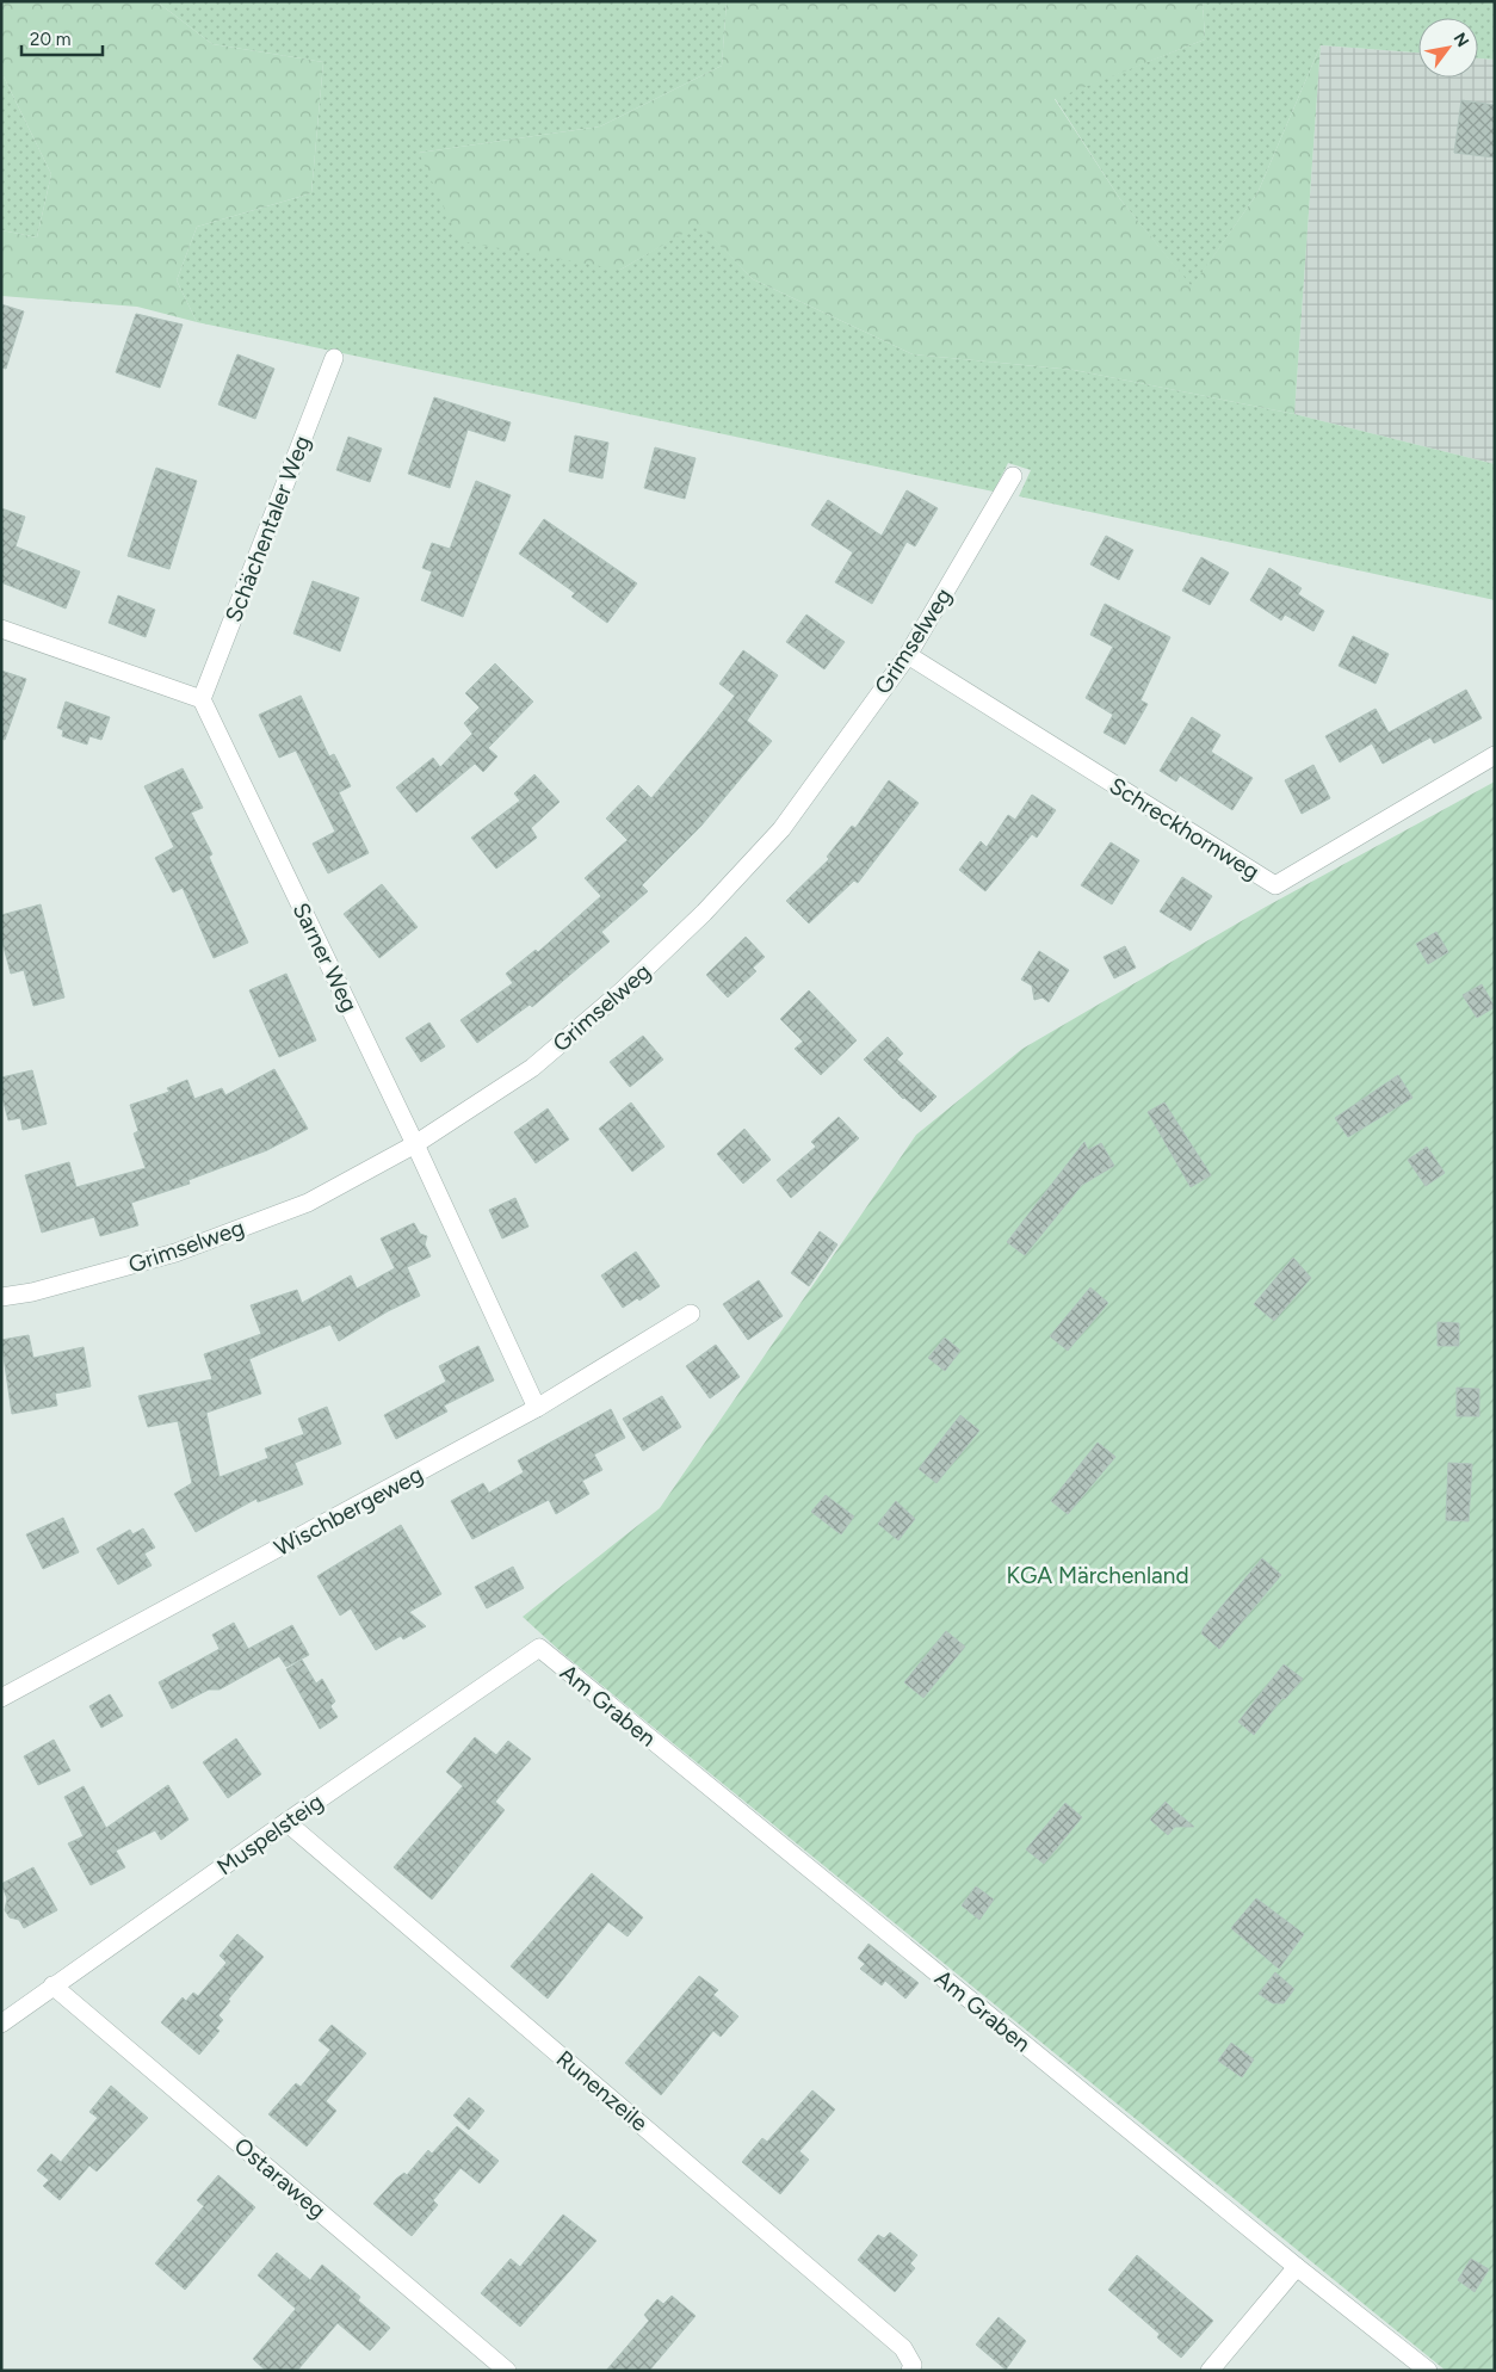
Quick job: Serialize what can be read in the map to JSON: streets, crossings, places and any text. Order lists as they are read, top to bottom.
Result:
{
  "streets": {
    "street": [
      "Schächentaler Weg",
      "Grimselweg",
      "Schreckhornweg",
      "Sarner Weg",
      "Wischbergeweg",
      "Am Graben",
      "Muspelsteig",
      "Runenzeile",
      "Ostaraweg"
    ]
  },
  "crossings": [
    ["Schächentaler Weg", "Sarner Weg"],
    ["Grimselweg", "Schreckhornweg"],
    ["Grimselweg", "Sarner Weg"],
    ["Sarner Weg", "Wischbergeweg"],
    ["Am Graben", "Muspelsteig"],
    ["Muspelsteig", "Runenzeile"],
    ["Muspelsteig", "Ostaraweg"]
  ],
  "parks": ["KGA Märchenland"],
  "scale_bar": "20 m",
  "north": "top right"
}
